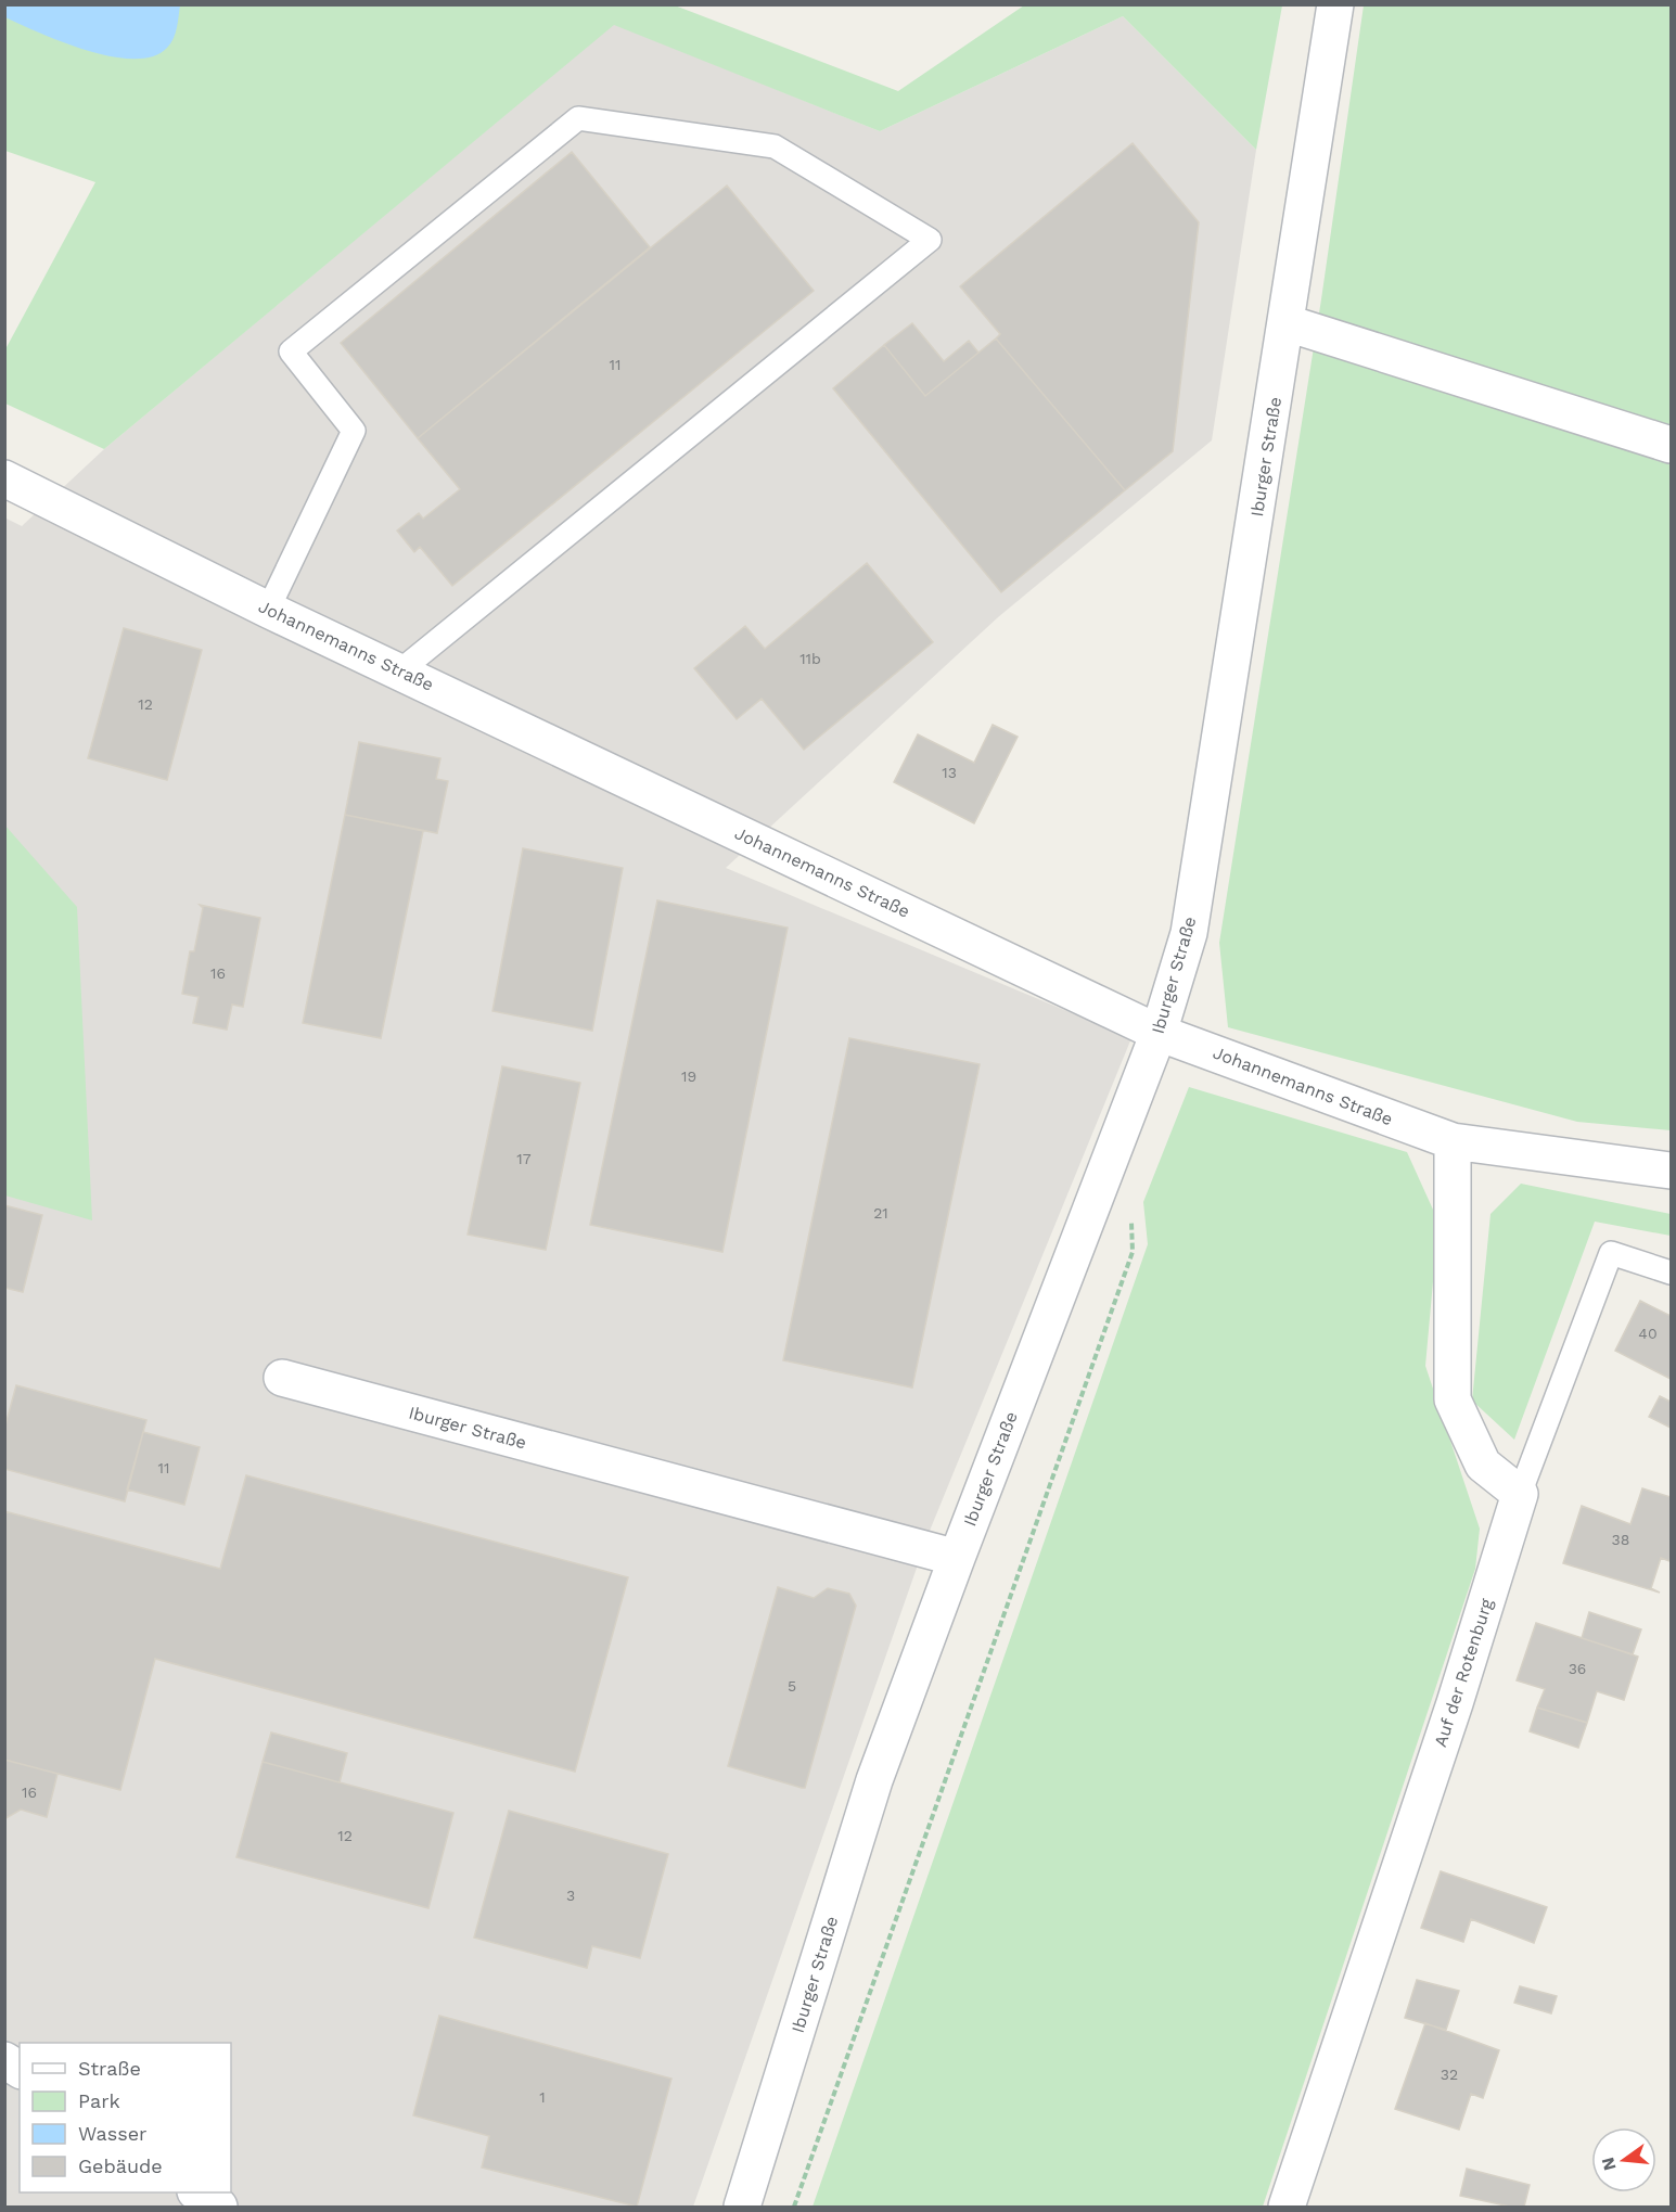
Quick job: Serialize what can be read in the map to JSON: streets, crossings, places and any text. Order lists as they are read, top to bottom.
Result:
{
  "streets": {
    "street": ["Iburger Straße", "Johannemanns Straße", "Auf der Rotenburg"]
  },
  "crossings": [
    ["Iburger Straße", "Johannemanns Straße"]
  ],
  "house_numbers": [
    "11",
    "11b",
    "12",
    "13",
    "16",
    "19",
    "17",
    "21",
    "40",
    "11",
    "38",
    "36",
    "5",
    "16",
    "12",
    "3",
    "32",
    "1"
  ],
  "legend": [
    "Straße",
    "Park",
    "Wasser",
    "Gebäude"
  ],
  "north": "left"
}
